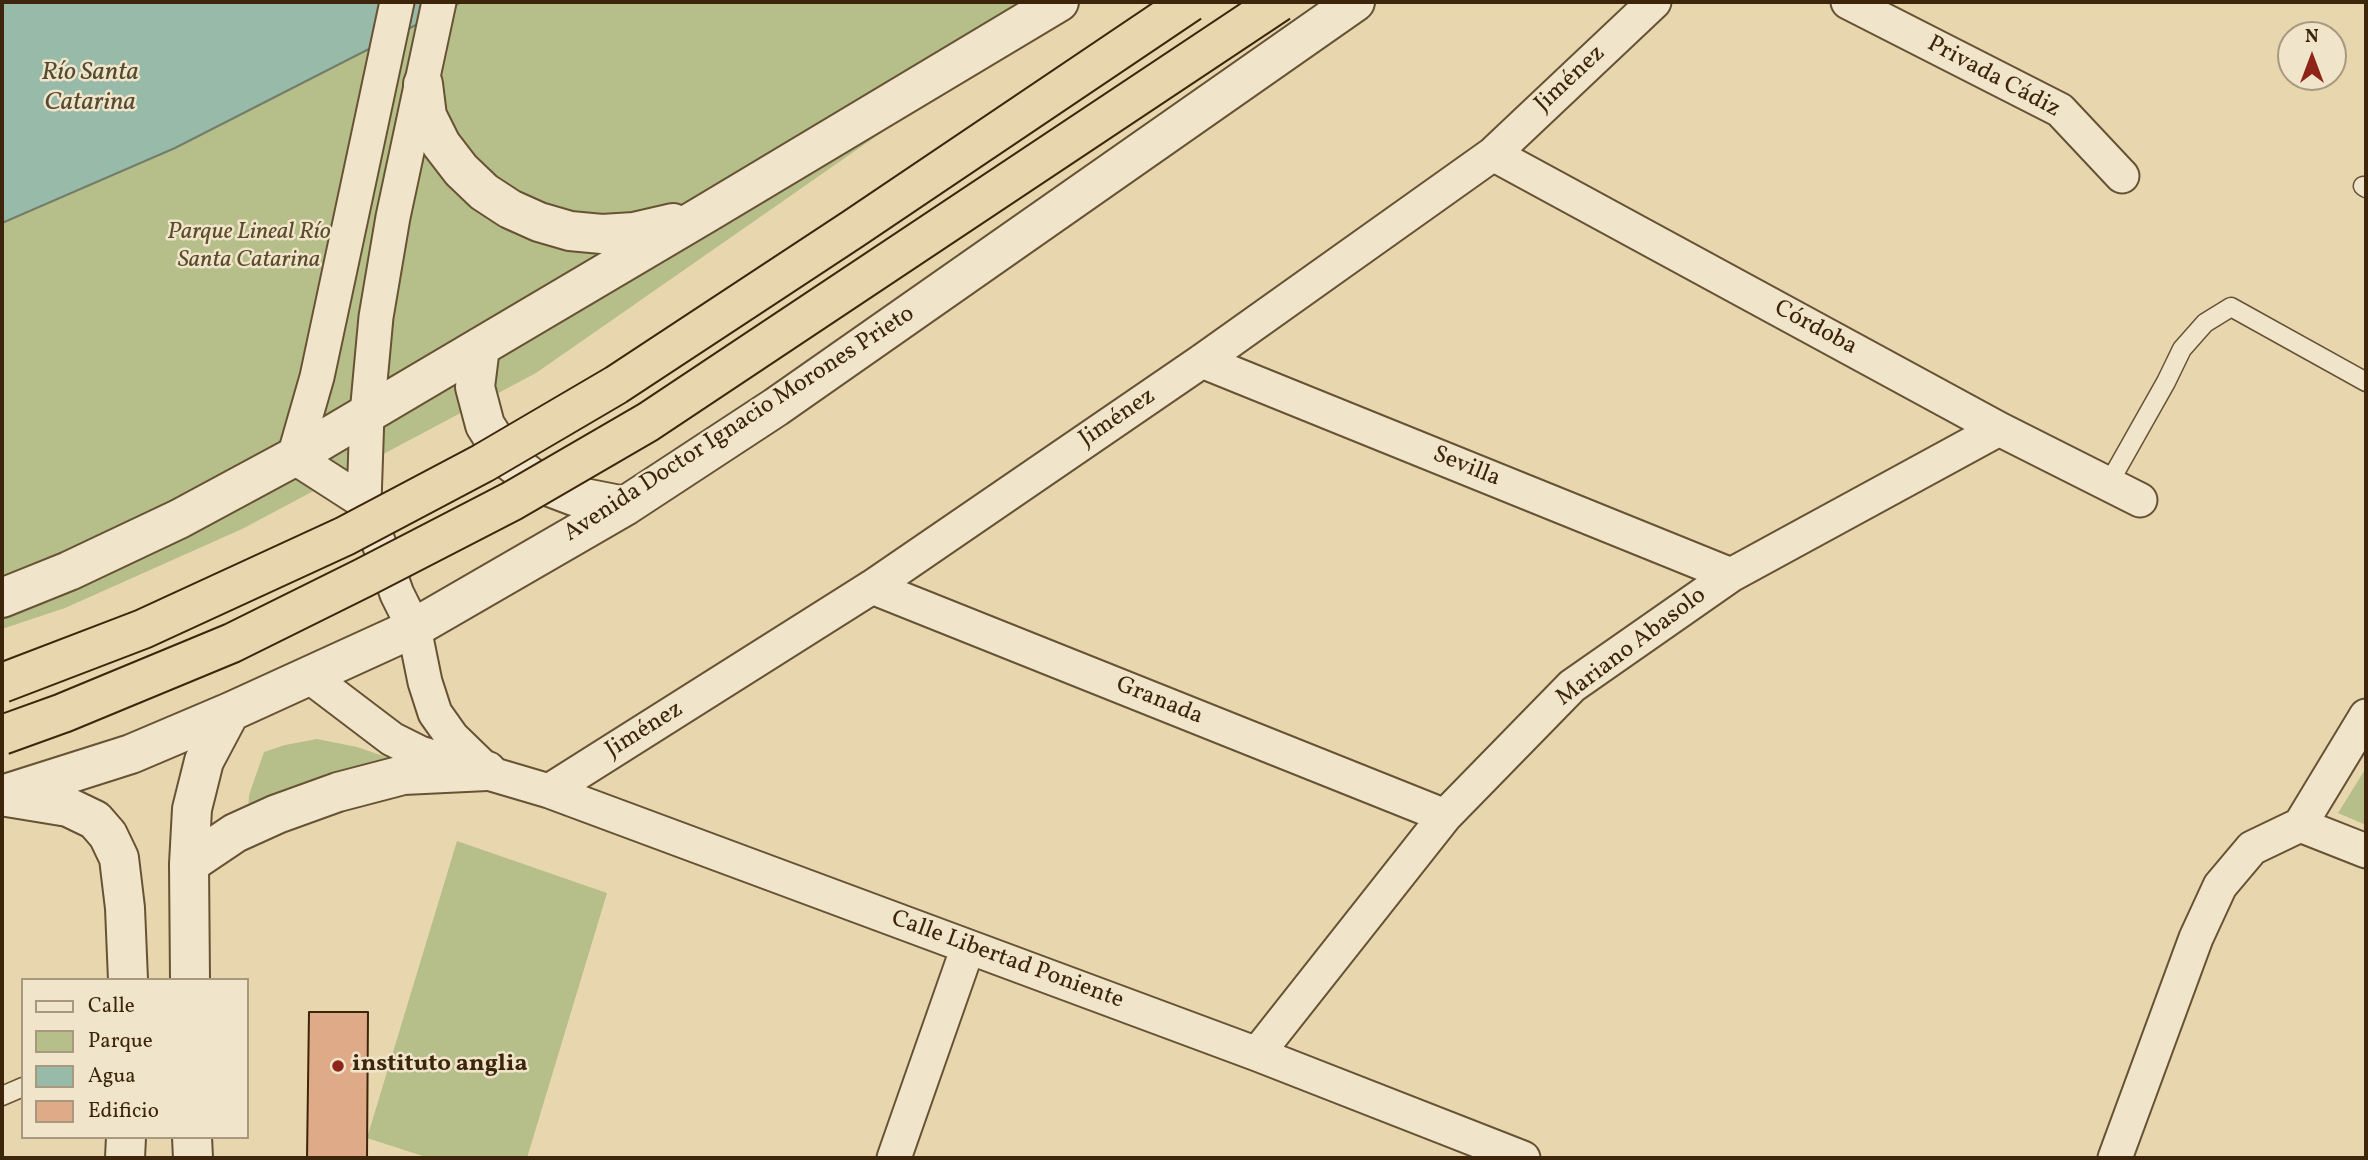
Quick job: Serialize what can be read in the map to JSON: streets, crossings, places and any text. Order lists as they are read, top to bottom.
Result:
{
  "streets": {
    "street": [
      "Privada Cádiz",
      "Jiménez",
      "Córdoba",
      "Avenida Doctor Ignacio Morones Prieto",
      "Sevilla",
      "Mariano Abasolo",
      "Granada",
      "Calle Libertad Poniente"
    ]
  },
  "crossings": [
    ["Jiménez", "Córdoba"],
    ["Jiménez", "Sevilla"],
    ["Jiménez", "Granada"],
    ["Jiménez", "Calle Libertad Poniente"],
    ["Córdoba", "Mariano Abasolo"],
    ["Avenida Doctor Ignacio Morones Prieto", "Calle Libertad Poniente"],
    ["Sevilla", "Mariano Abasolo"],
    ["Mariano Abasolo", "Granada"],
    ["Mariano Abasolo", "Calle Libertad Poniente"]
  ],
  "water": ["Río Santa Catarina"],
  "parks": ["Parque Lineal Río Santa Catarina"],
  "places": ["instituto anglia"],
  "legend": [
    "Calle",
    "Parque",
    "Agua",
    "Edificio"
  ],
  "north": "top"
}
